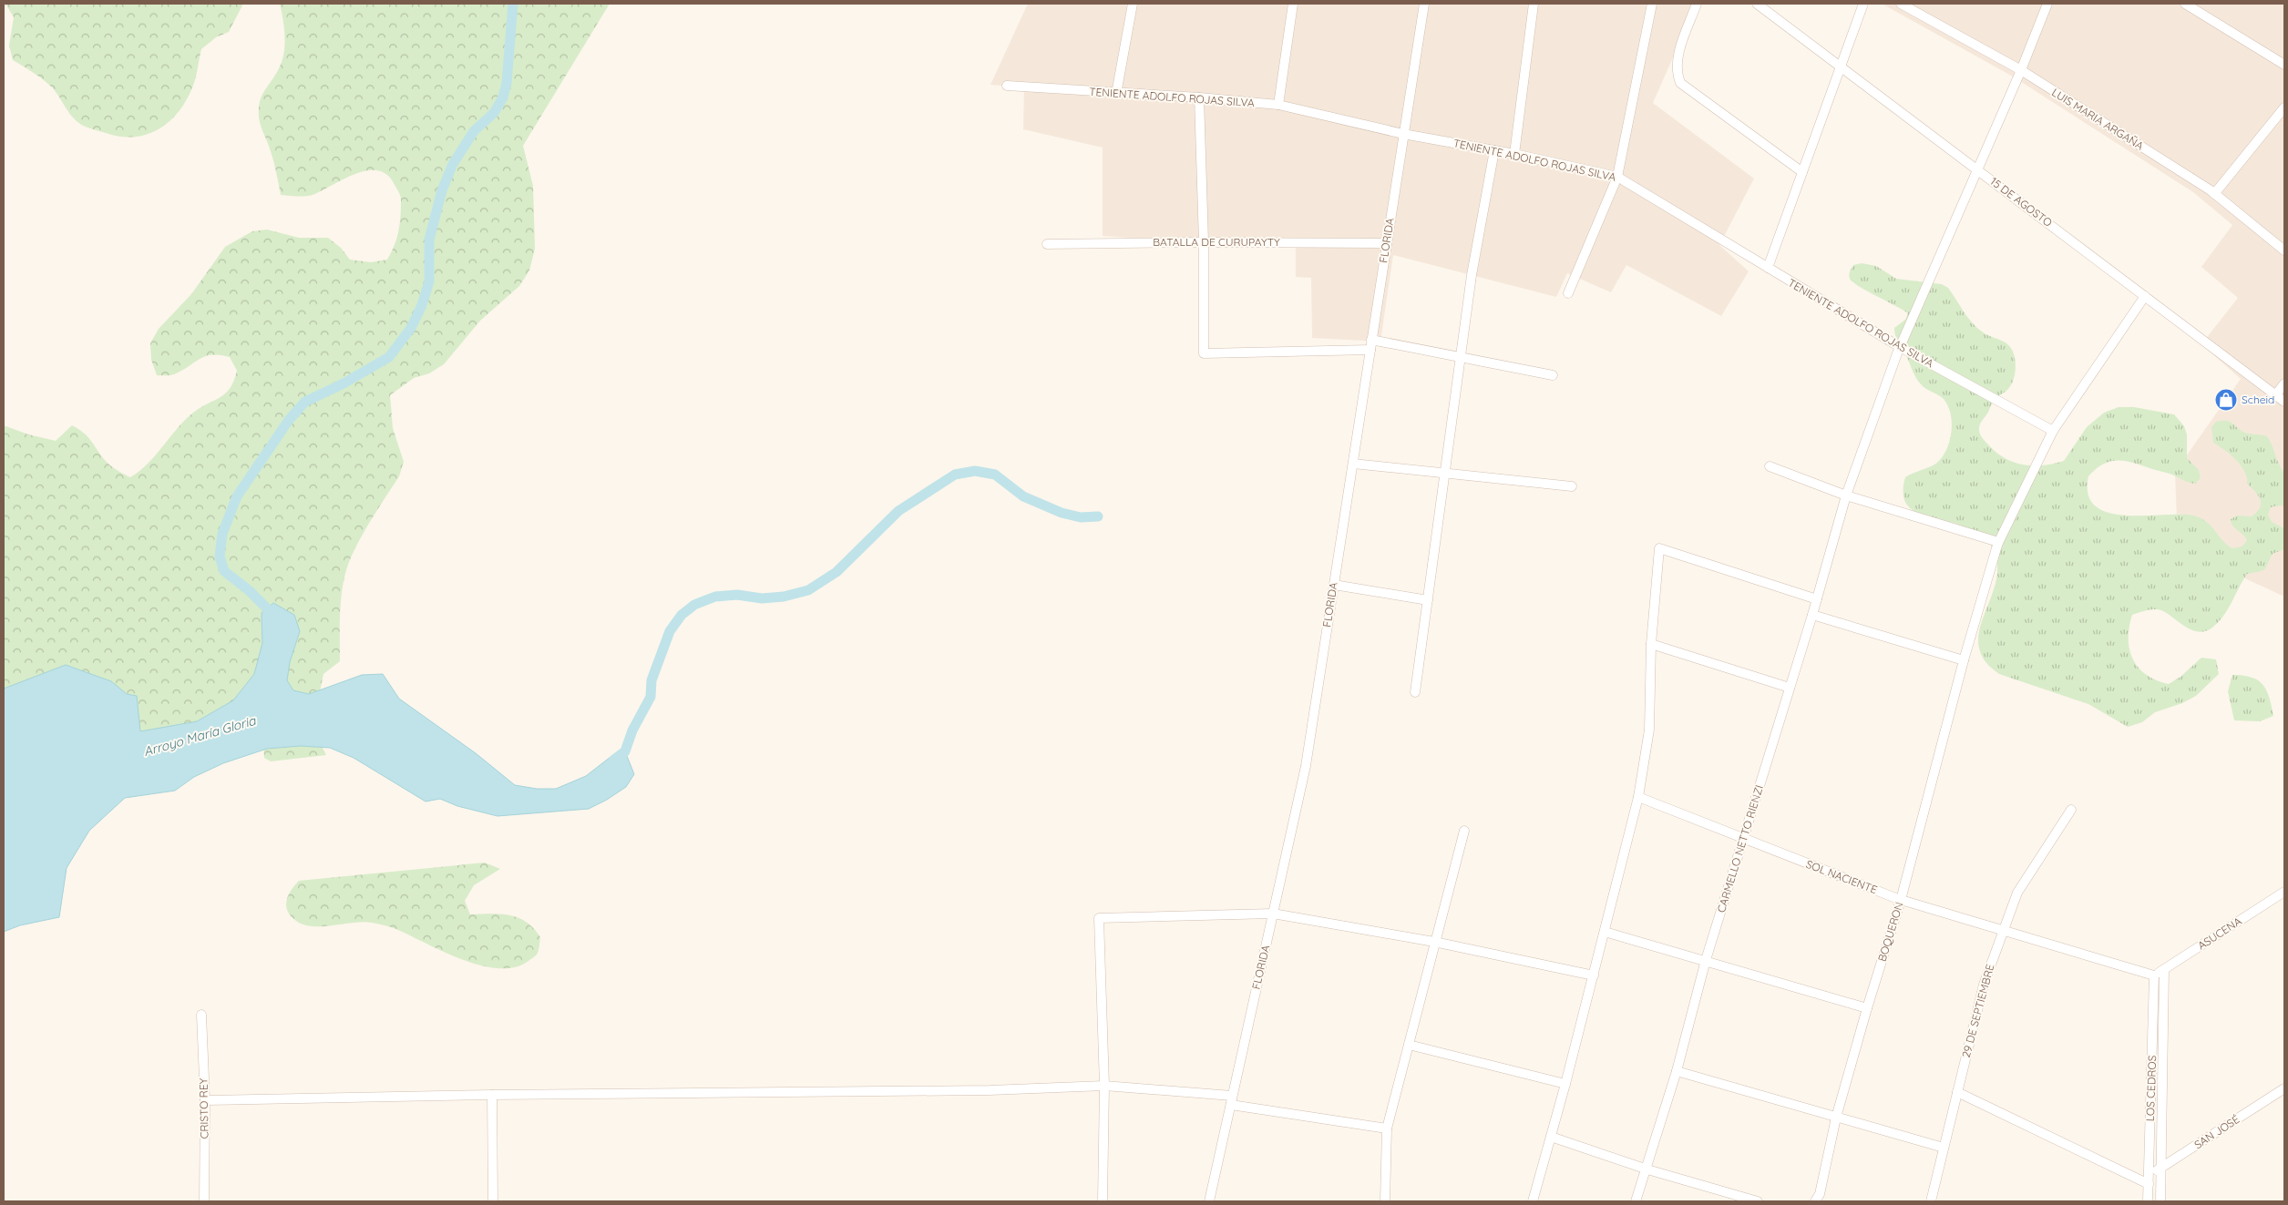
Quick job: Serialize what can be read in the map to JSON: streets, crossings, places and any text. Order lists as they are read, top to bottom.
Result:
{
  "streets": {
    "street": [
      "TENIENTE ADOLFO ROJAS SILVA",
      "LUIS MARIA ARGAÑA",
      "15 DE AGOSTO",
      "FLORIDA",
      "BATALLA DE CURUPAYTY",
      "CARMELLO NETTO RIENZI",
      "SOL NACIENTE",
      "BOQUERON",
      "ASUCENA",
      "29 DE SEPTIEMBRE",
      "LOS CEDROS",
      "CRISTO REY",
      "SAN JOSÉ"
    ]
  },
  "crossings": [
    ["TENIENTE ADOLFO ROJAS SILVA", "FLORIDA"],
    ["TENIENTE ADOLFO ROJAS SILVA", "CARMELLO NETTO RIENZI"],
    ["TENIENTE ADOLFO ROJAS SILVA", "BOQUERON"],
    ["LUIS MARIA ARGAÑA", "CARMELLO NETTO RIENZI"],
    ["15 DE AGOSTO", "CARMELLO NETTO RIENZI"],
    ["15 DE AGOSTO", "BOQUERON"],
    ["FLORIDA", "BATALLA DE CURUPAYTY"],
    ["CARMELLO NETTO RIENZI", "SOL NACIENTE"],
    ["SOL NACIENTE", "BOQUERON"],
    ["SOL NACIENTE", "ASUCENA"],
    ["SOL NACIENTE", "29 DE SEPTIEMBRE"],
    ["SOL NACIENTE", "LOS CEDROS"],
    ["ASUCENA", "LOS CEDROS"],
    ["LOS CEDROS", "SAN JOSÉ"]
  ],
  "water": ["Arroyo María Gloria"],
  "places": {
    "shop": ["Scheid"]
  }
}
